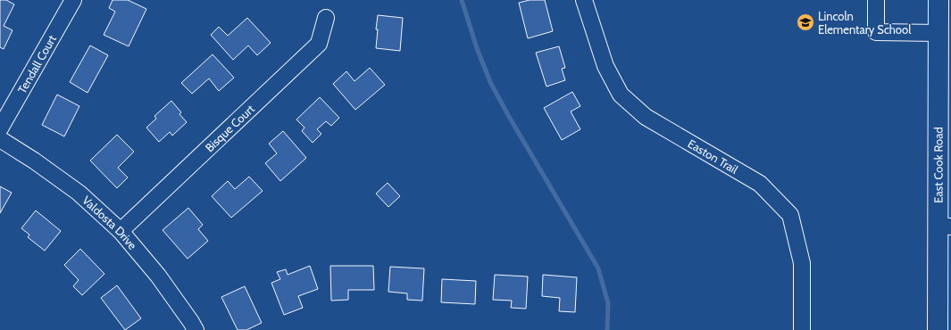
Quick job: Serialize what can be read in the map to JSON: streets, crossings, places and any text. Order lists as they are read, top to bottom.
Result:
{
  "streets": {
    "main road": ["East Cook Road"],
    "street": [
      "Tendall Court",
      "Bisque Court",
      "Easton Trail",
      "Valdosta Drive"
    ]
  },
  "crossings": [
    ["Bisque Court", "Valdosta Drive"]
  ],
  "places": {
    "school or university": ["Lincoln Elementary School"]
  }
}
